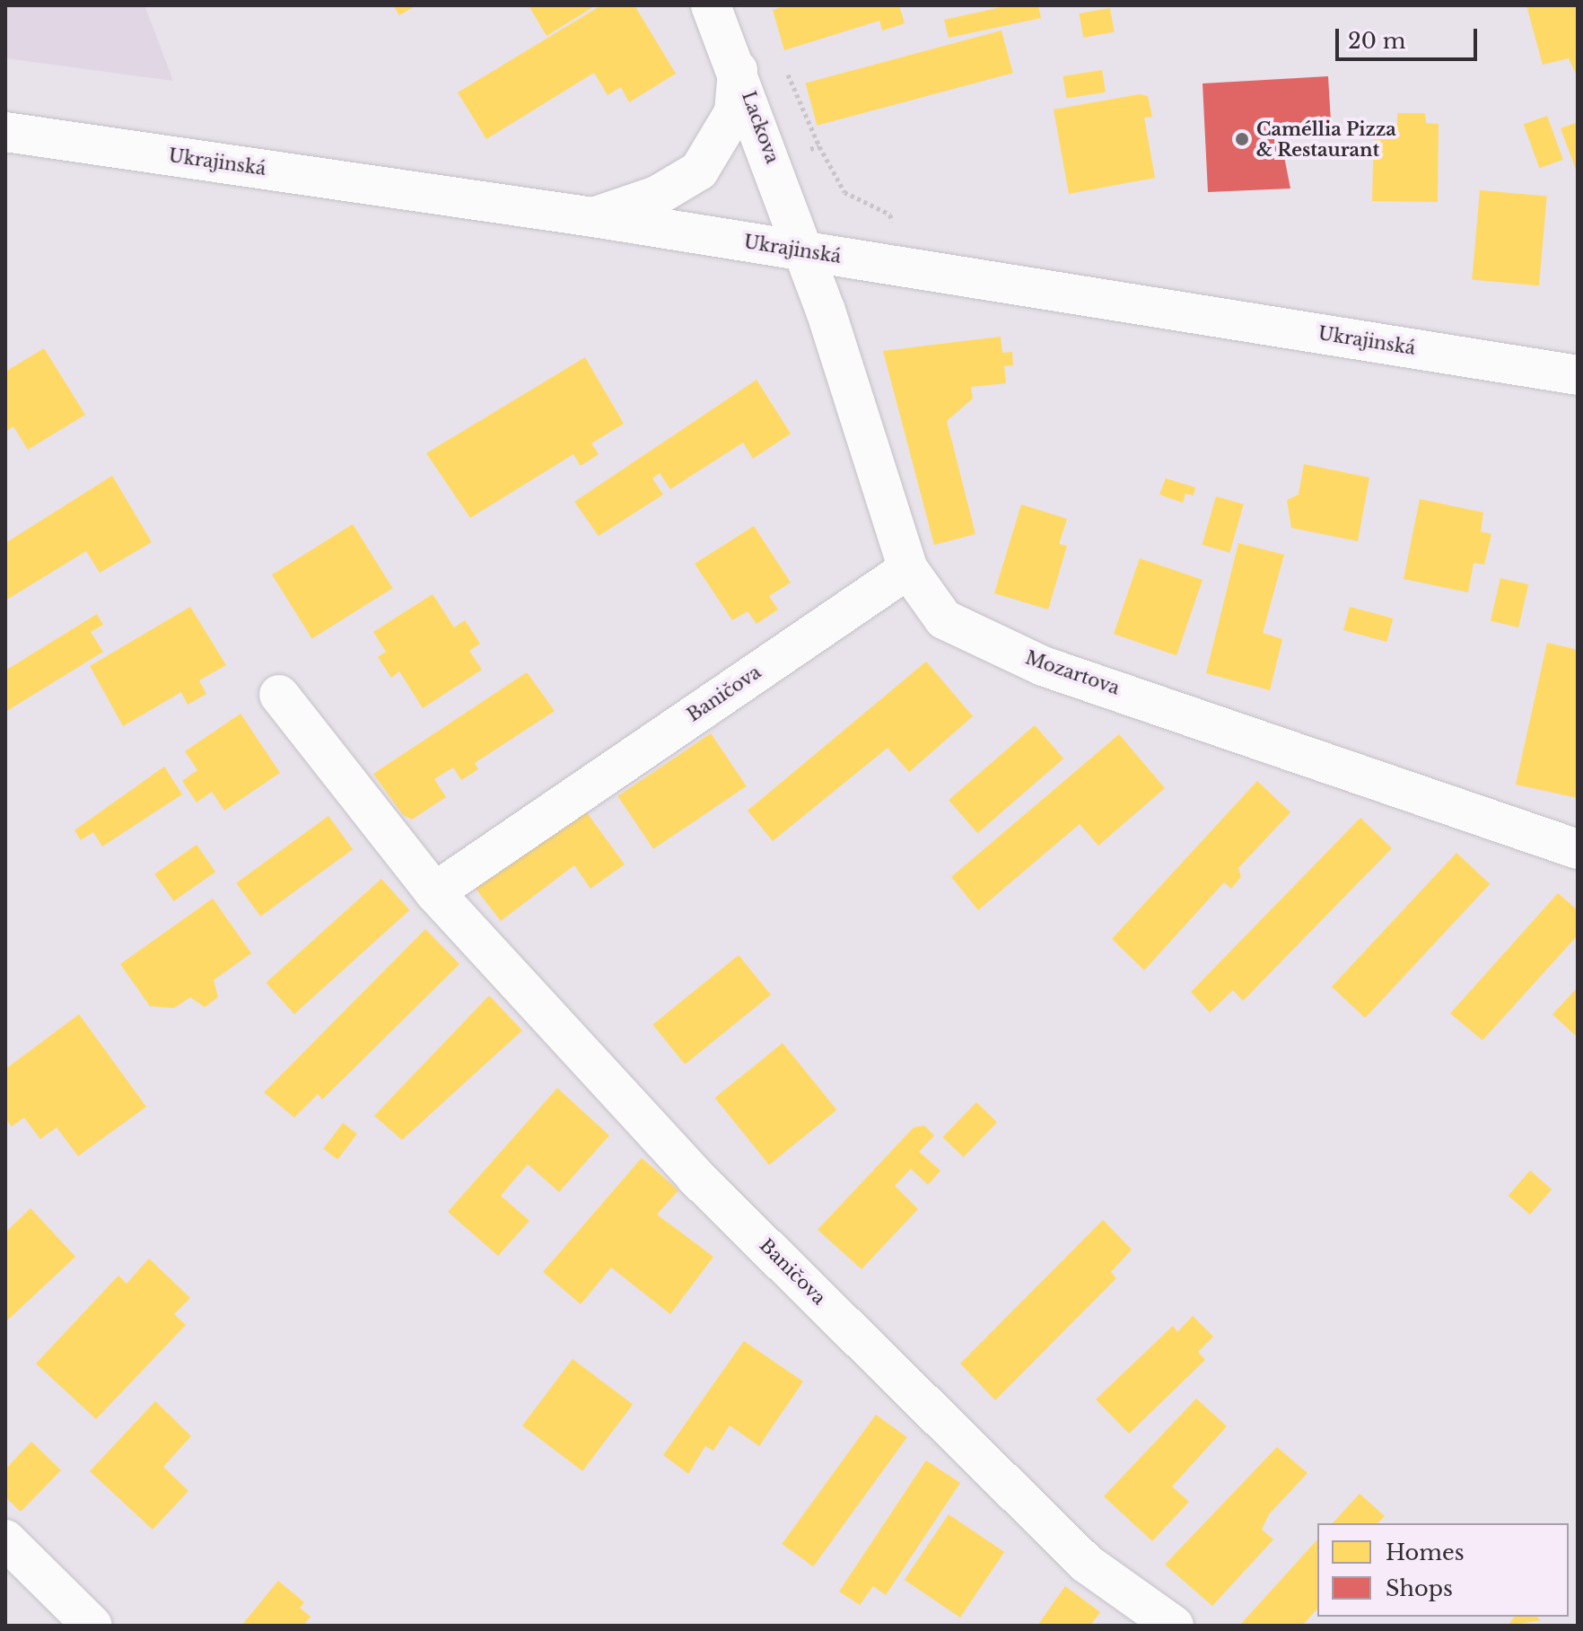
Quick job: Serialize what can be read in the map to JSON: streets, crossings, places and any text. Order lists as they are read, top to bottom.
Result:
{
  "streets": {
    "street": [
      "Lackova",
      "Ukrajinská",
      "Mozartova",
      "Baničova"
    ]
  },
  "crossings": [
    ["Lackova", "Ukrajinská"],
    ["Lackova", "Mozartova"],
    ["Ukrajinská", "Mozartova"],
    ["Mozartova", "Baničova"]
  ],
  "places": ["Caméllia Pizza & Restaurant"],
  "legend": ["Homes", "Shops"],
  "scale_bar": "20 m"
}
